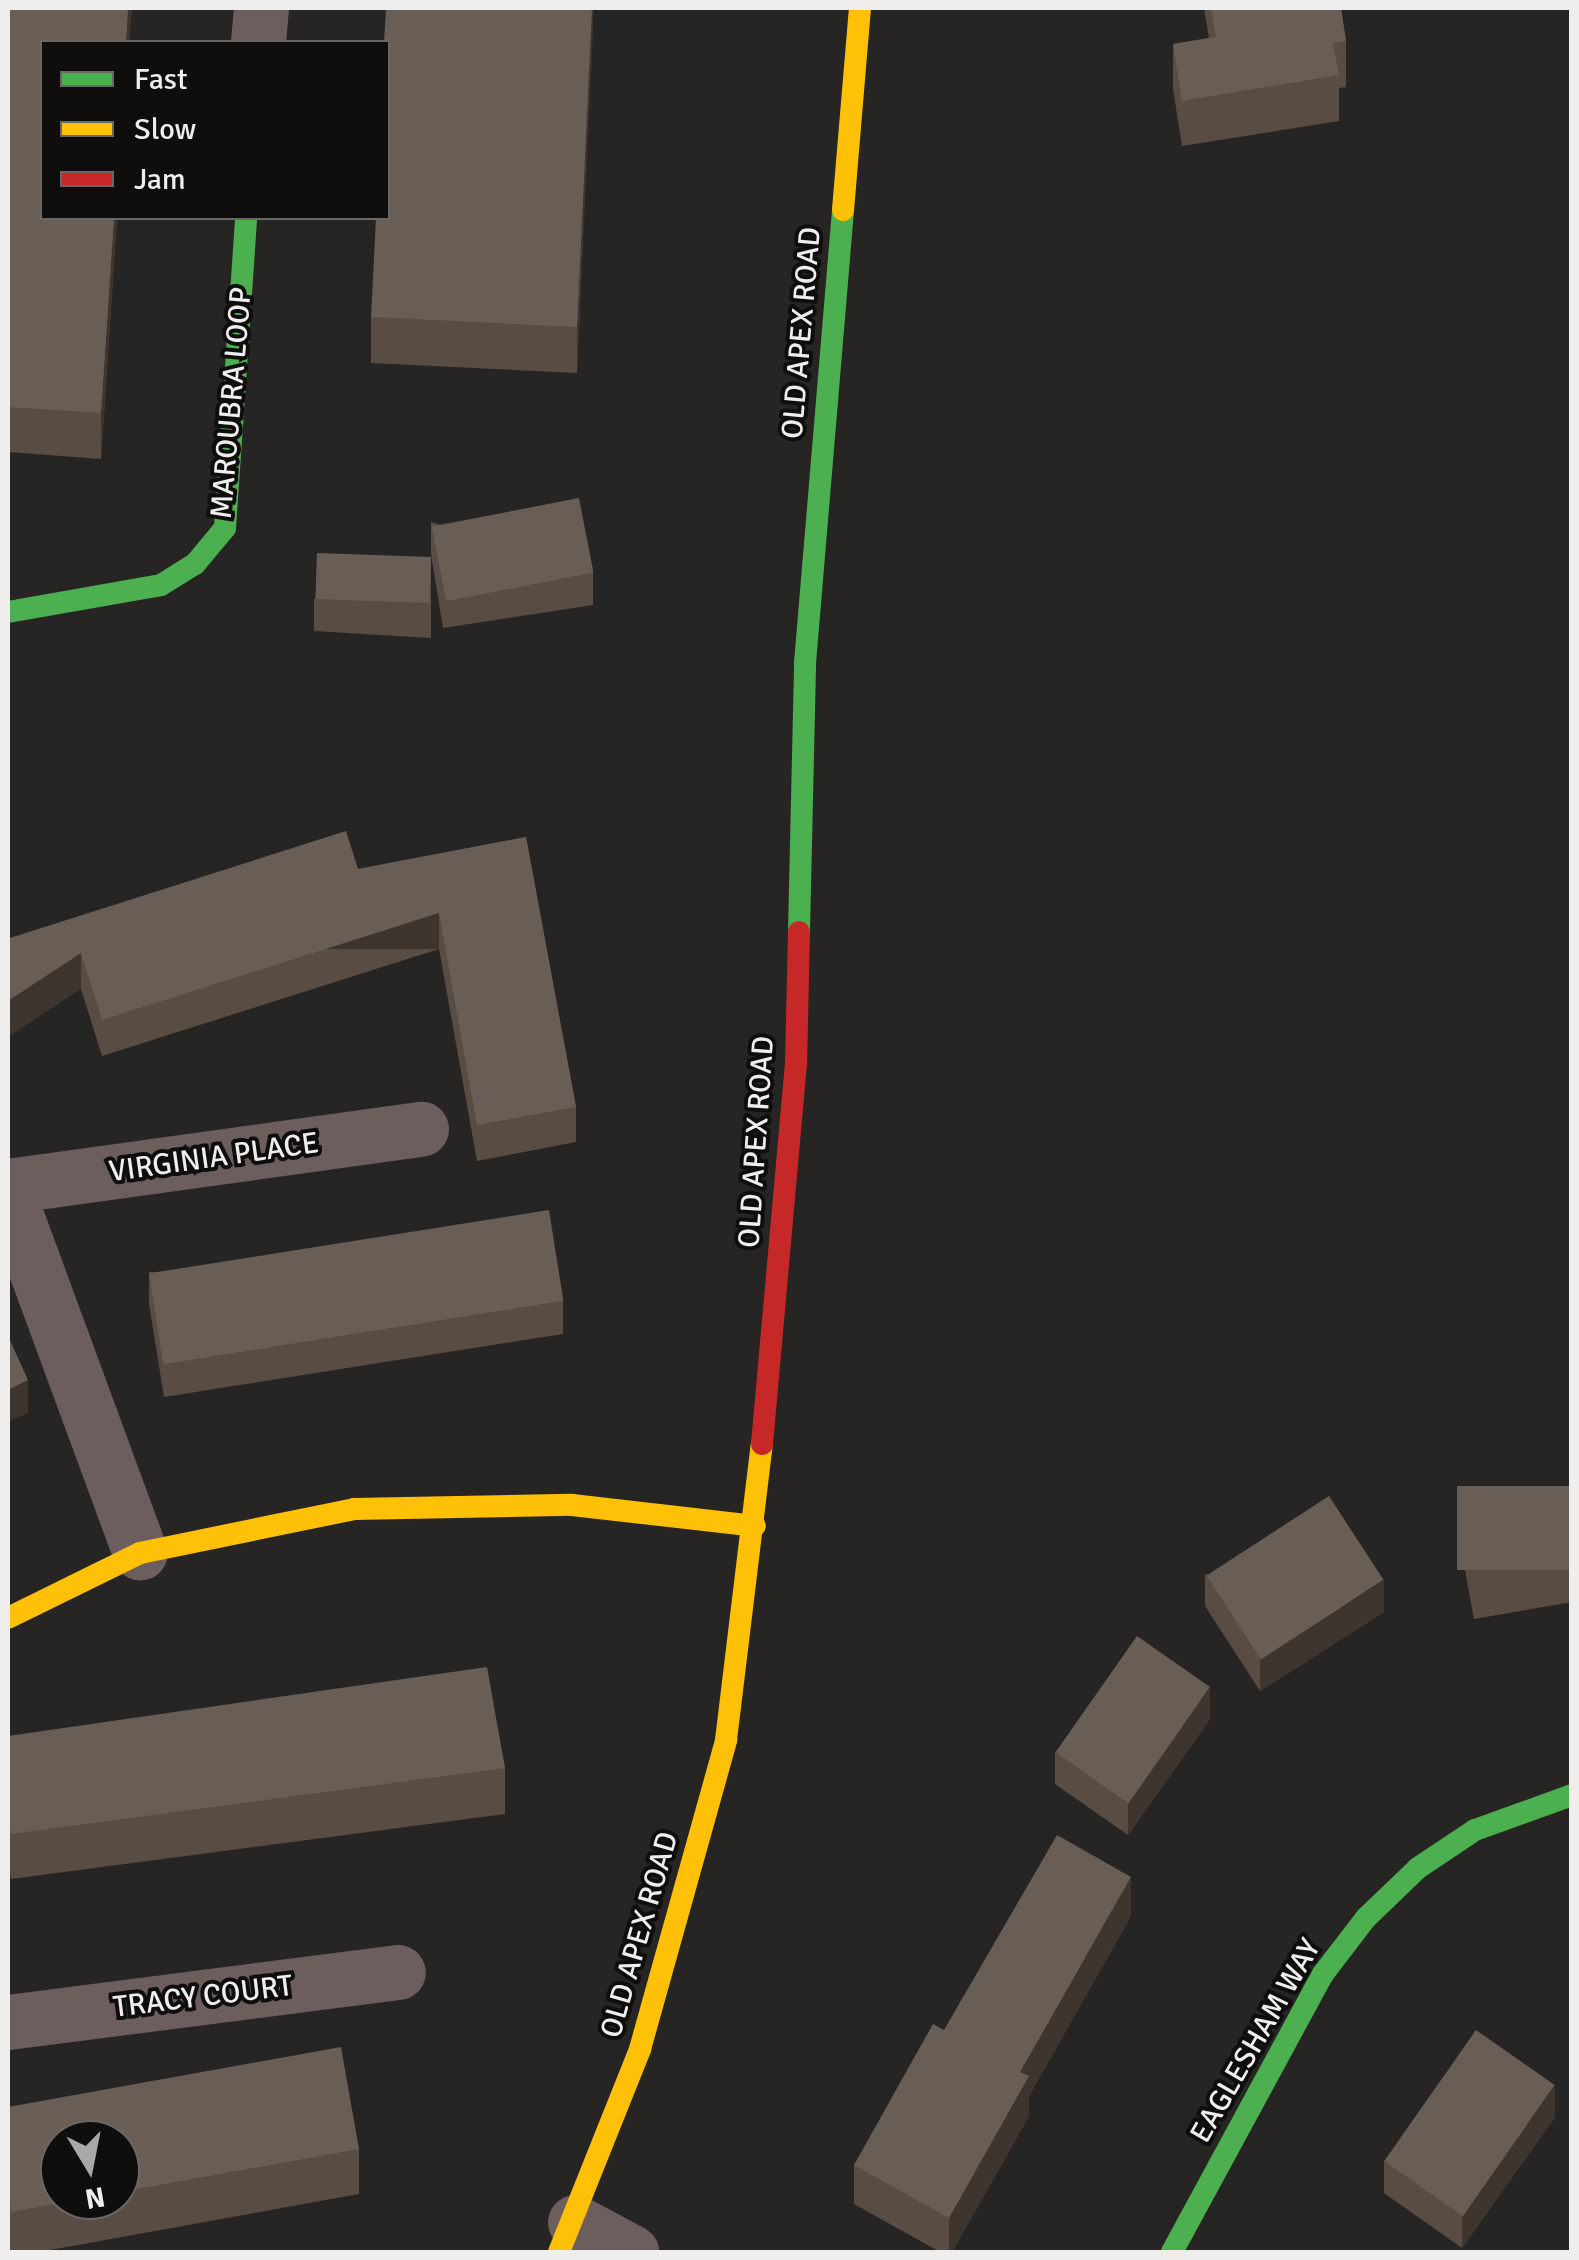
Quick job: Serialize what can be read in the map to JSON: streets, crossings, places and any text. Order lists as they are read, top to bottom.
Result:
{
  "streets": {
    "main road": ["OLD APEX ROAD", "MAROUBRA LOOP", "EAGLESHAM WAY"],
    "street": ["VIRGINIA PLACE", "TRACY COURT"]
  },
  "legend": ["Fast", "Slow", "Jam"],
  "north": "bottom"
}
